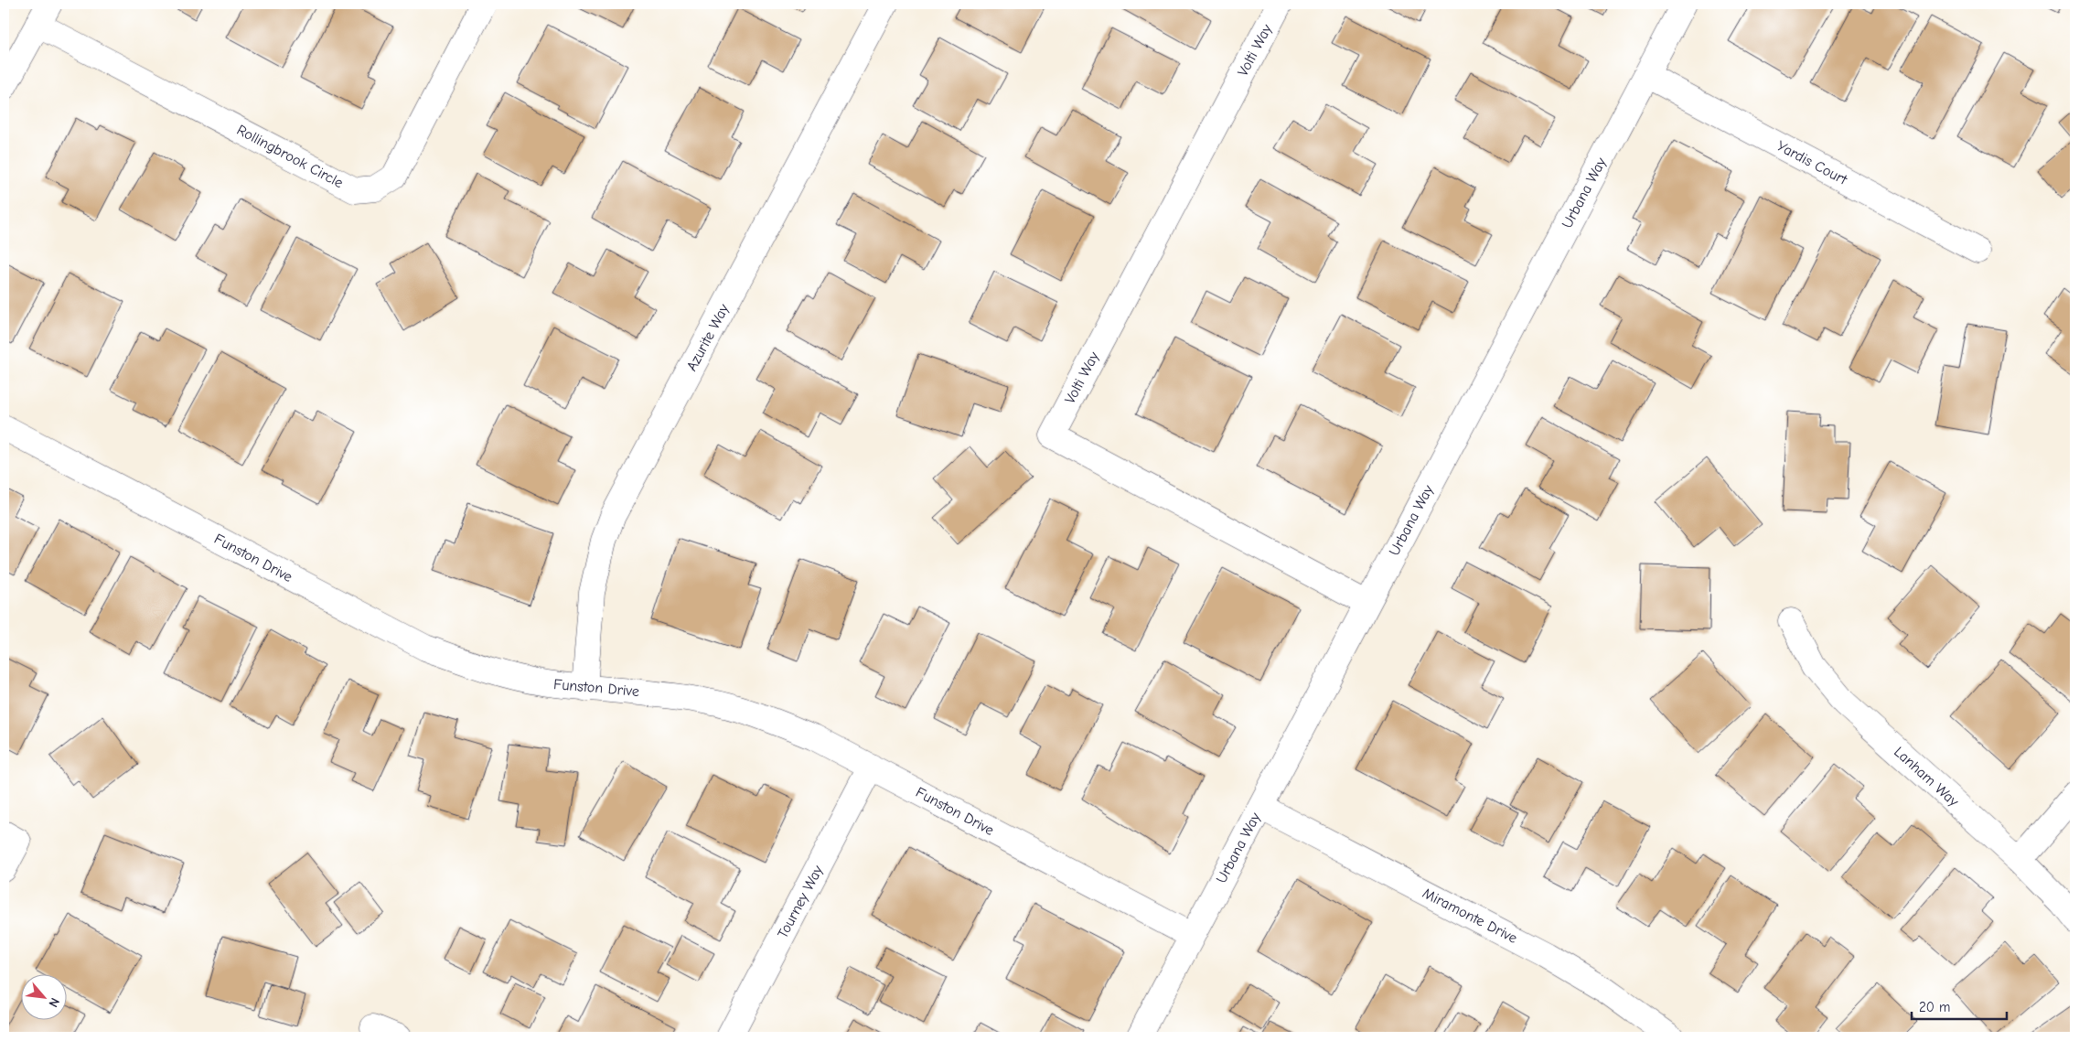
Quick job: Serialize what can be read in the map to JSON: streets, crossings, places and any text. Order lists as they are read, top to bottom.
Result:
{
  "streets": {
    "street": [
      "Volti Way",
      "Rollingbrook Circle",
      "Yardis Court",
      "Urbana Way",
      "Azurite Way",
      "Funston Drive",
      "Lanham Way",
      "Tourney Way",
      "Miramonte Drive"
    ]
  },
  "crossings": [
    ["Volti Way", "Urbana Way"],
    ["Yardis Court", "Urbana Way"],
    ["Urbana Way", "Funston Drive"],
    ["Urbana Way", "Miramonte Drive"],
    ["Azurite Way", "Funston Drive"],
    ["Funston Drive", "Tourney Way"]
  ],
  "scale_bar": "20 m",
  "north": "bottom right"
}
